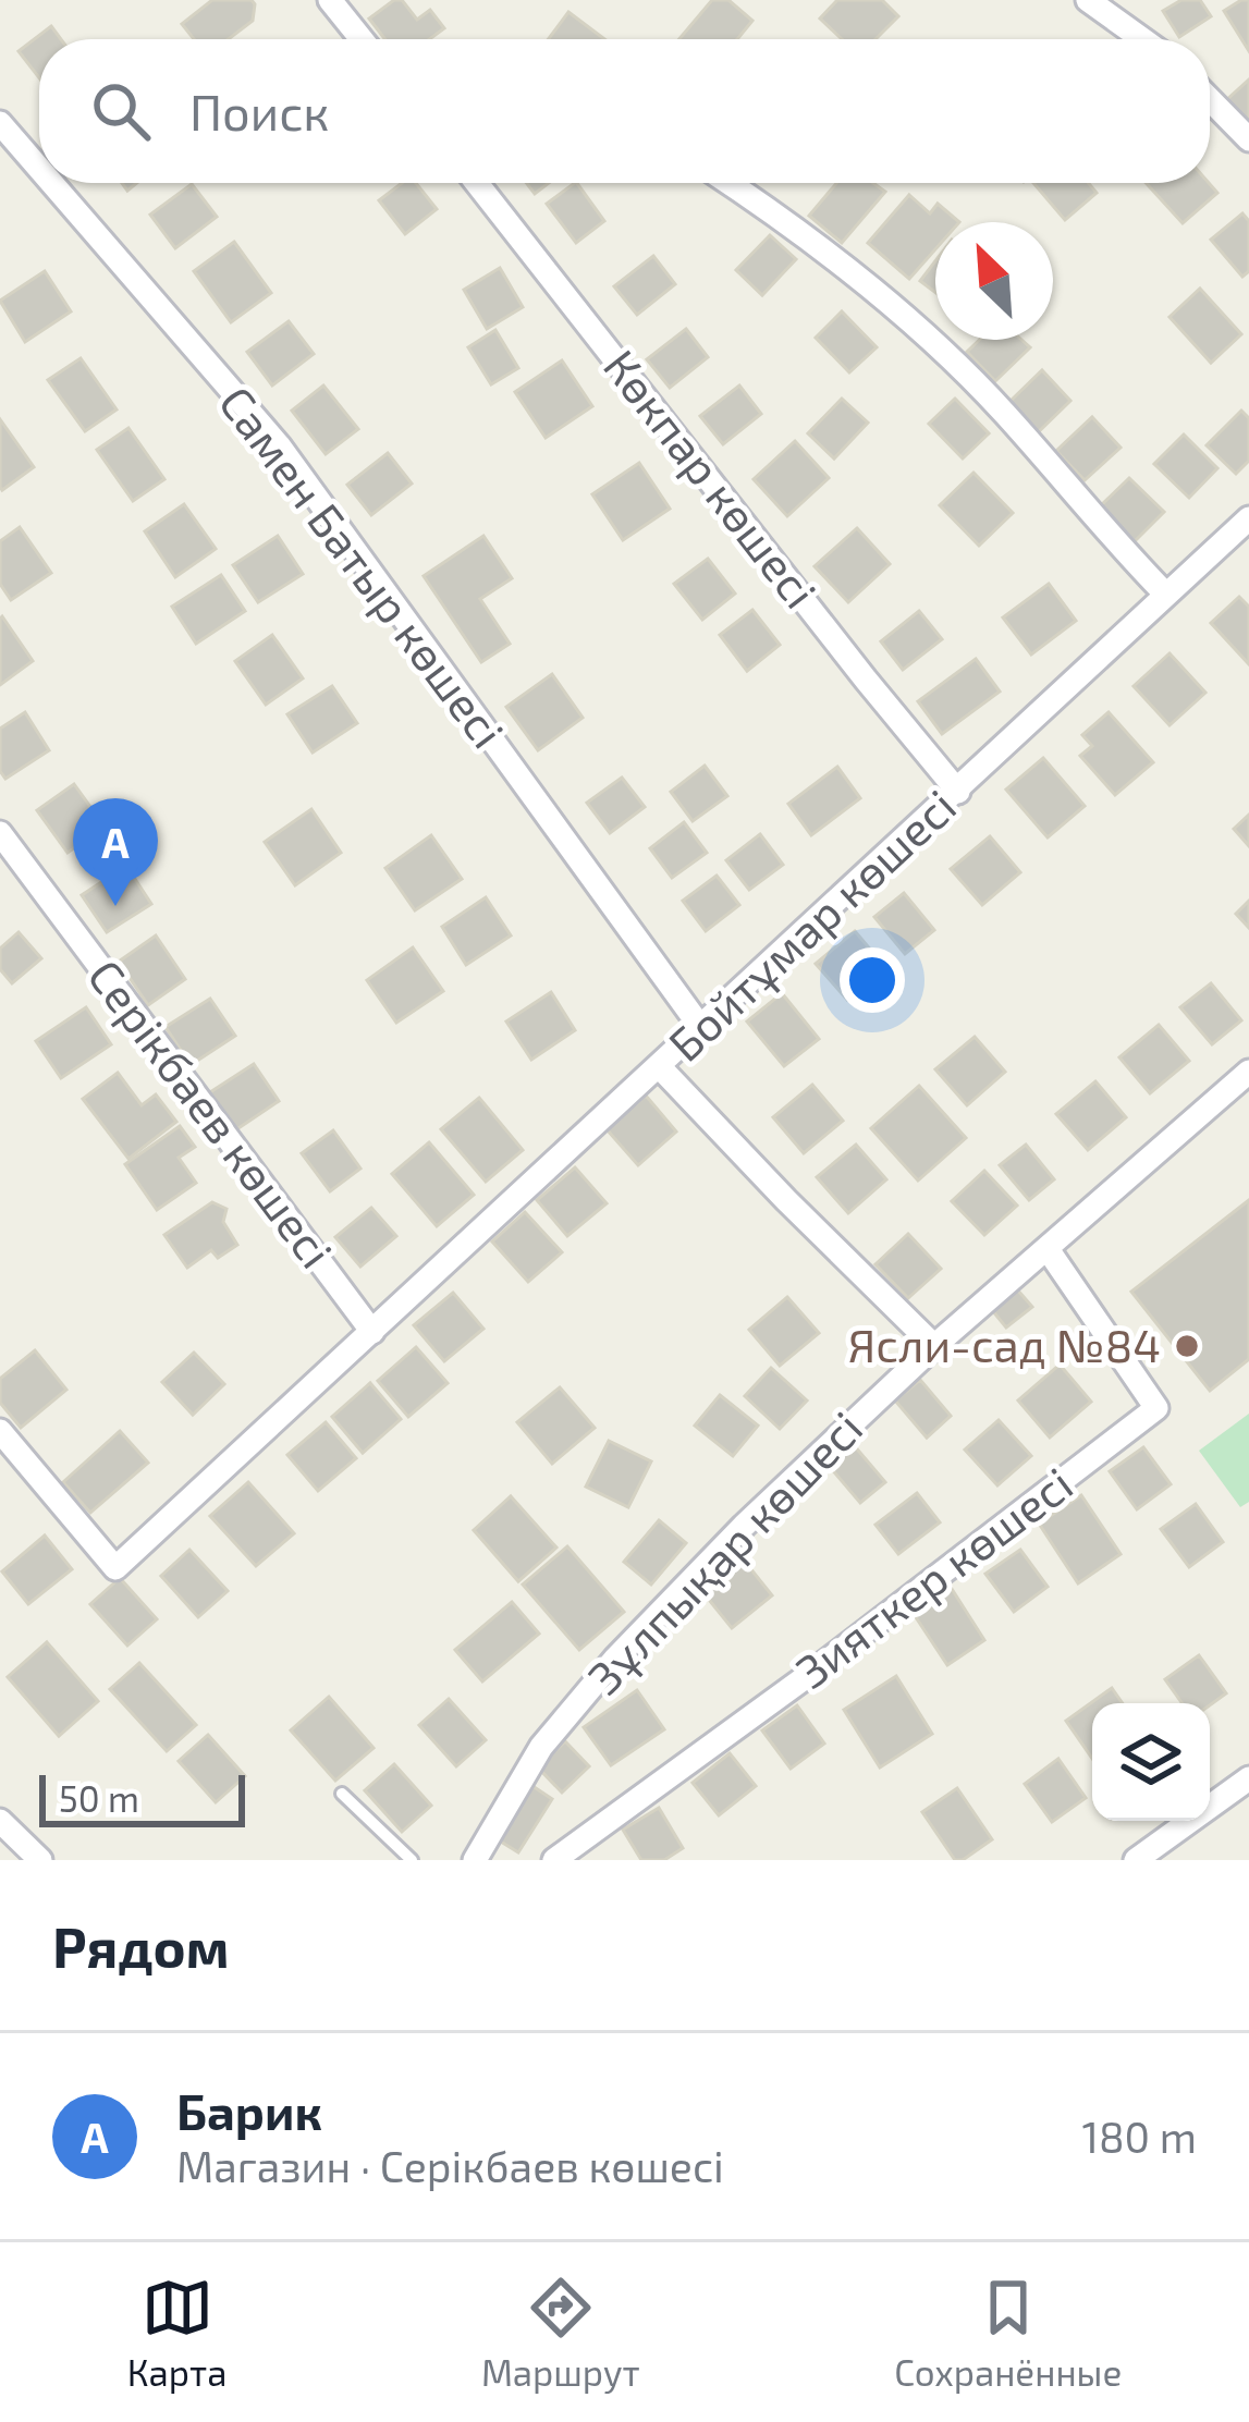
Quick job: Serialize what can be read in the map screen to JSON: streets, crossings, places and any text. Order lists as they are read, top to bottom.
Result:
{
  "streets": {
    "street": [
      "Көкпар көшесі",
      "Самен Батыр көшесі",
      "Бойтұмар көшесі",
      "Серікбаев көшесі",
      "Зұлпықар көшесі",
      "Зияткер көшесі"
    ]
  },
  "crossings": [
    ["Көкпар көшесі", "Бойтұмар көшесі"],
    ["Самен Батыр көшесі", "Бойтұмар көшесі"],
    ["Бойтұмар көшесі", "Серікбаев көшесі"],
    ["Зұлпықар көшесі", "Зияткер көшесі"]
  ],
  "places": ["Ясли-сад №84"],
  "scale_bar": "50 m",
  "north": "top left",
  "page": {
    "search": "Поиск",
    "pins": "A",
    "scale": "50 m",
    "heading": "Рядом",
    "list": [
      {
        "mark": "A",
        "name": "Барик",
        "note": "Магазин · Серікбаев көшесі",
        "value": "180 m"
      }
    ],
    "nav": ["Карта", "Маршрут", "Сохранённые"]
  }
}
